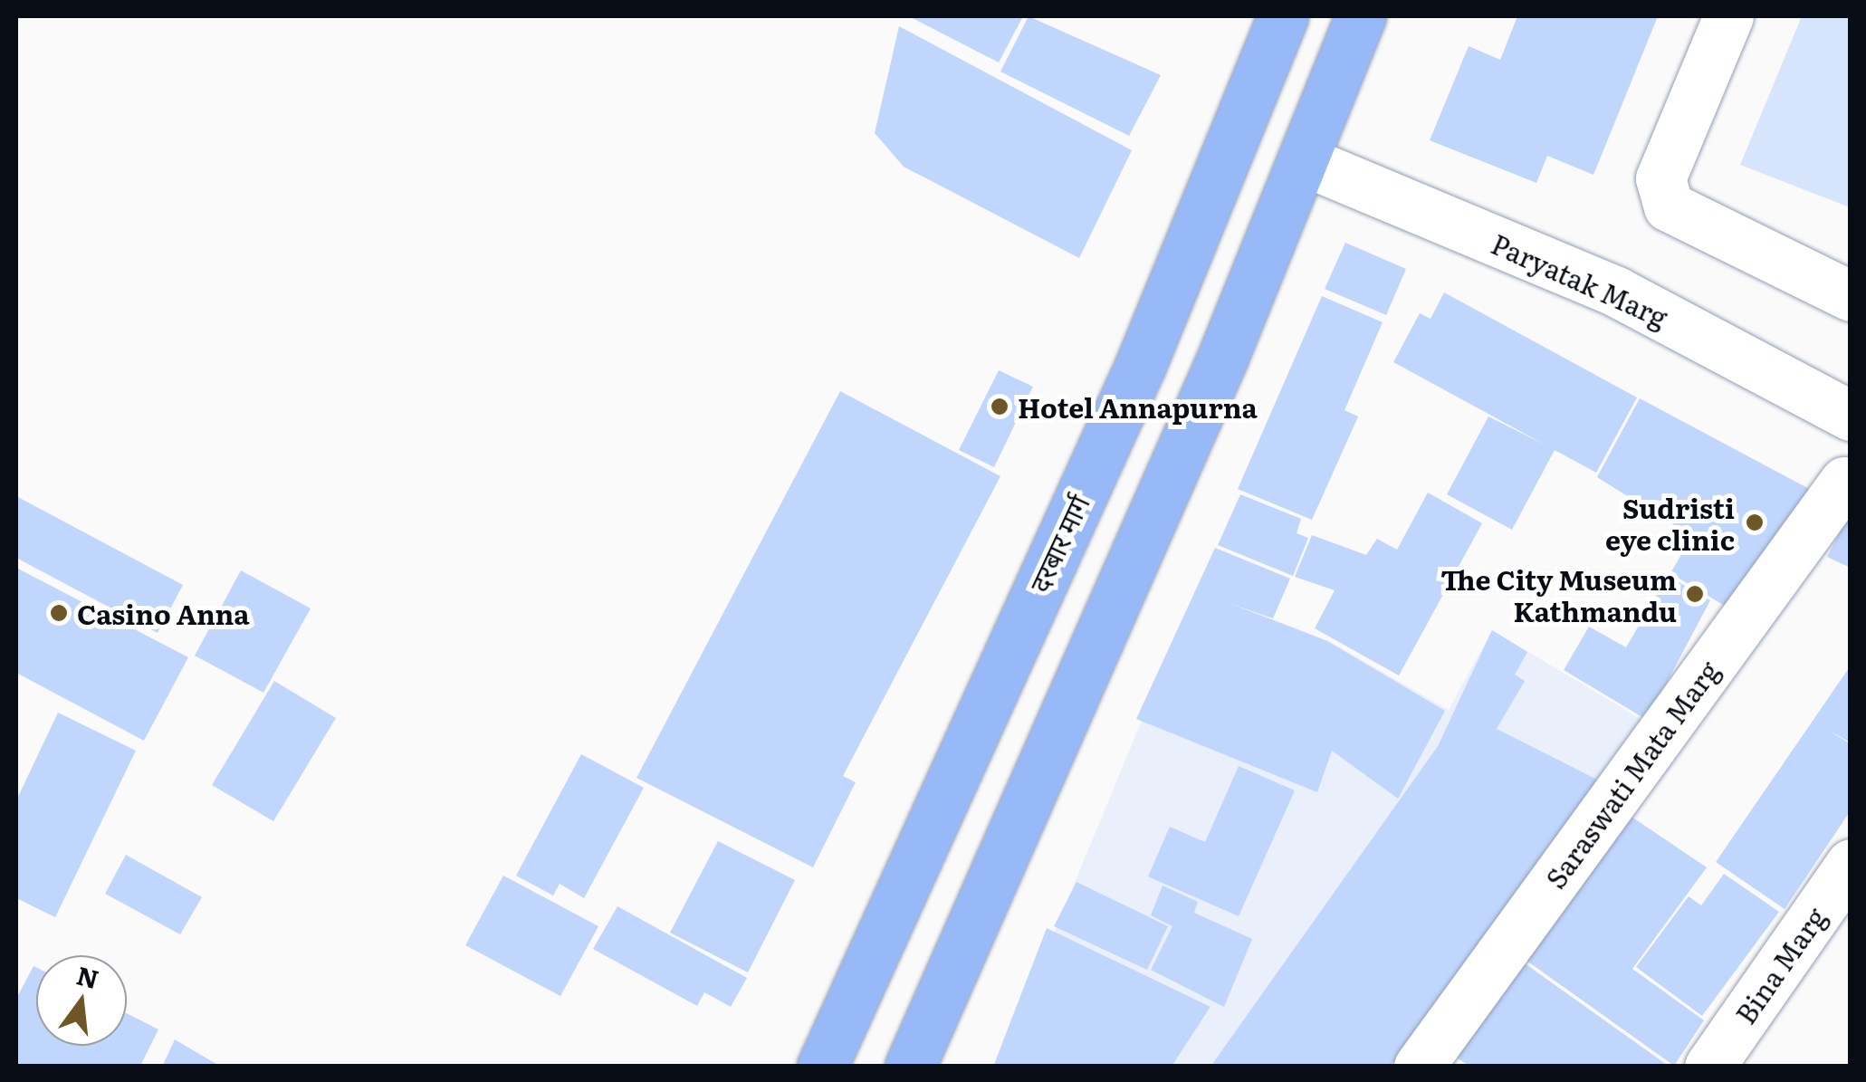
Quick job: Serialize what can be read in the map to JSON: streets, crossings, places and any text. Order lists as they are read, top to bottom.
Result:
{
  "streets": {
    "main road": ["दरबार मार्ग"],
    "street": ["Paryatak Marg", "Saraswati Mata Marg", "Bina Marg"]
  },
  "places": [
    "Hotel Annapurna",
    "Sudristi eye clinic",
    "The City Museum Kathmandu",
    "Casino Anna"
  ],
  "north": "top"
}
